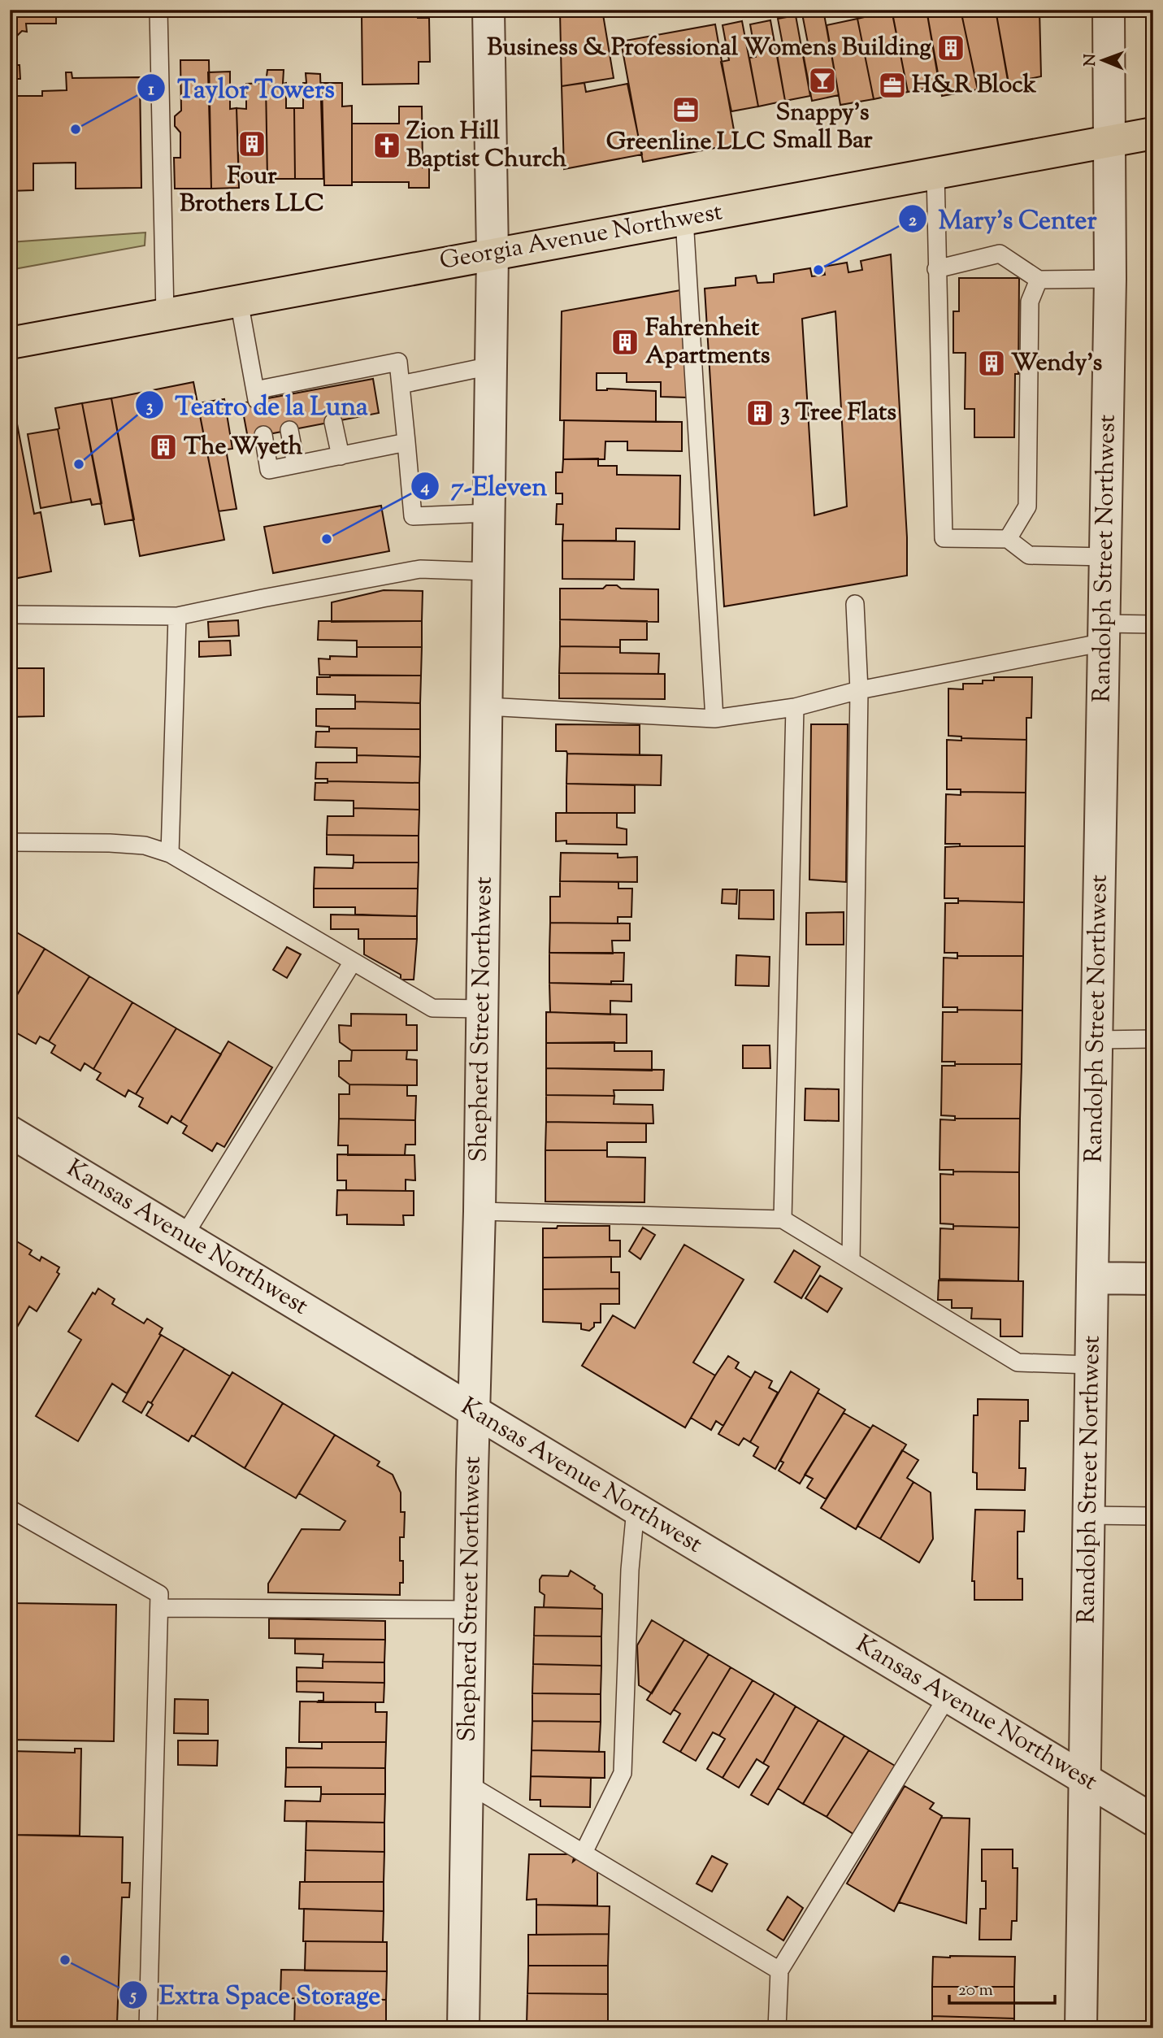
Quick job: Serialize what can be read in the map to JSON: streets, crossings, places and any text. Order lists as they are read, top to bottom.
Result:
{
  "streets": {
    "highway": ["Georgia Avenue Northwest"],
    "street": ["Randolph Street Northwest", "Shepherd Street Northwest", "Kansas Avenue Northwest"]
  },
  "crossings": [
    ["Georgia Avenue Northwest", "Randolph Street Northwest"],
    ["Georgia Avenue Northwest", "Shepherd Street Northwest"],
    ["Randolph Street Northwest", "Kansas Avenue Northwest"],
    ["Shepherd Street Northwest", "Kansas Avenue Northwest"]
  ],
  "places": {
    "building": [
      "Business & Professional Womens Building",
      "Four Brothers LLC",
      "Fahrenheit Apartments",
      "Wendy's",
      "3 Tree Flats",
      "The Wyeth"
    ],
    "bar": ["Snappy's Small Bar"],
    "office": ["H&R Block", "Greenline LLC"],
    "other": [
      "Taylor Towers",
      "Mary's Center",
      "Teatro de la Luna",
      "7-Eleven",
      "Extra Space Storage"
    ],
    "church": ["Zion Hill Baptist Church"]
  },
  "scale_bar": "20 m",
  "north": "left"
}
